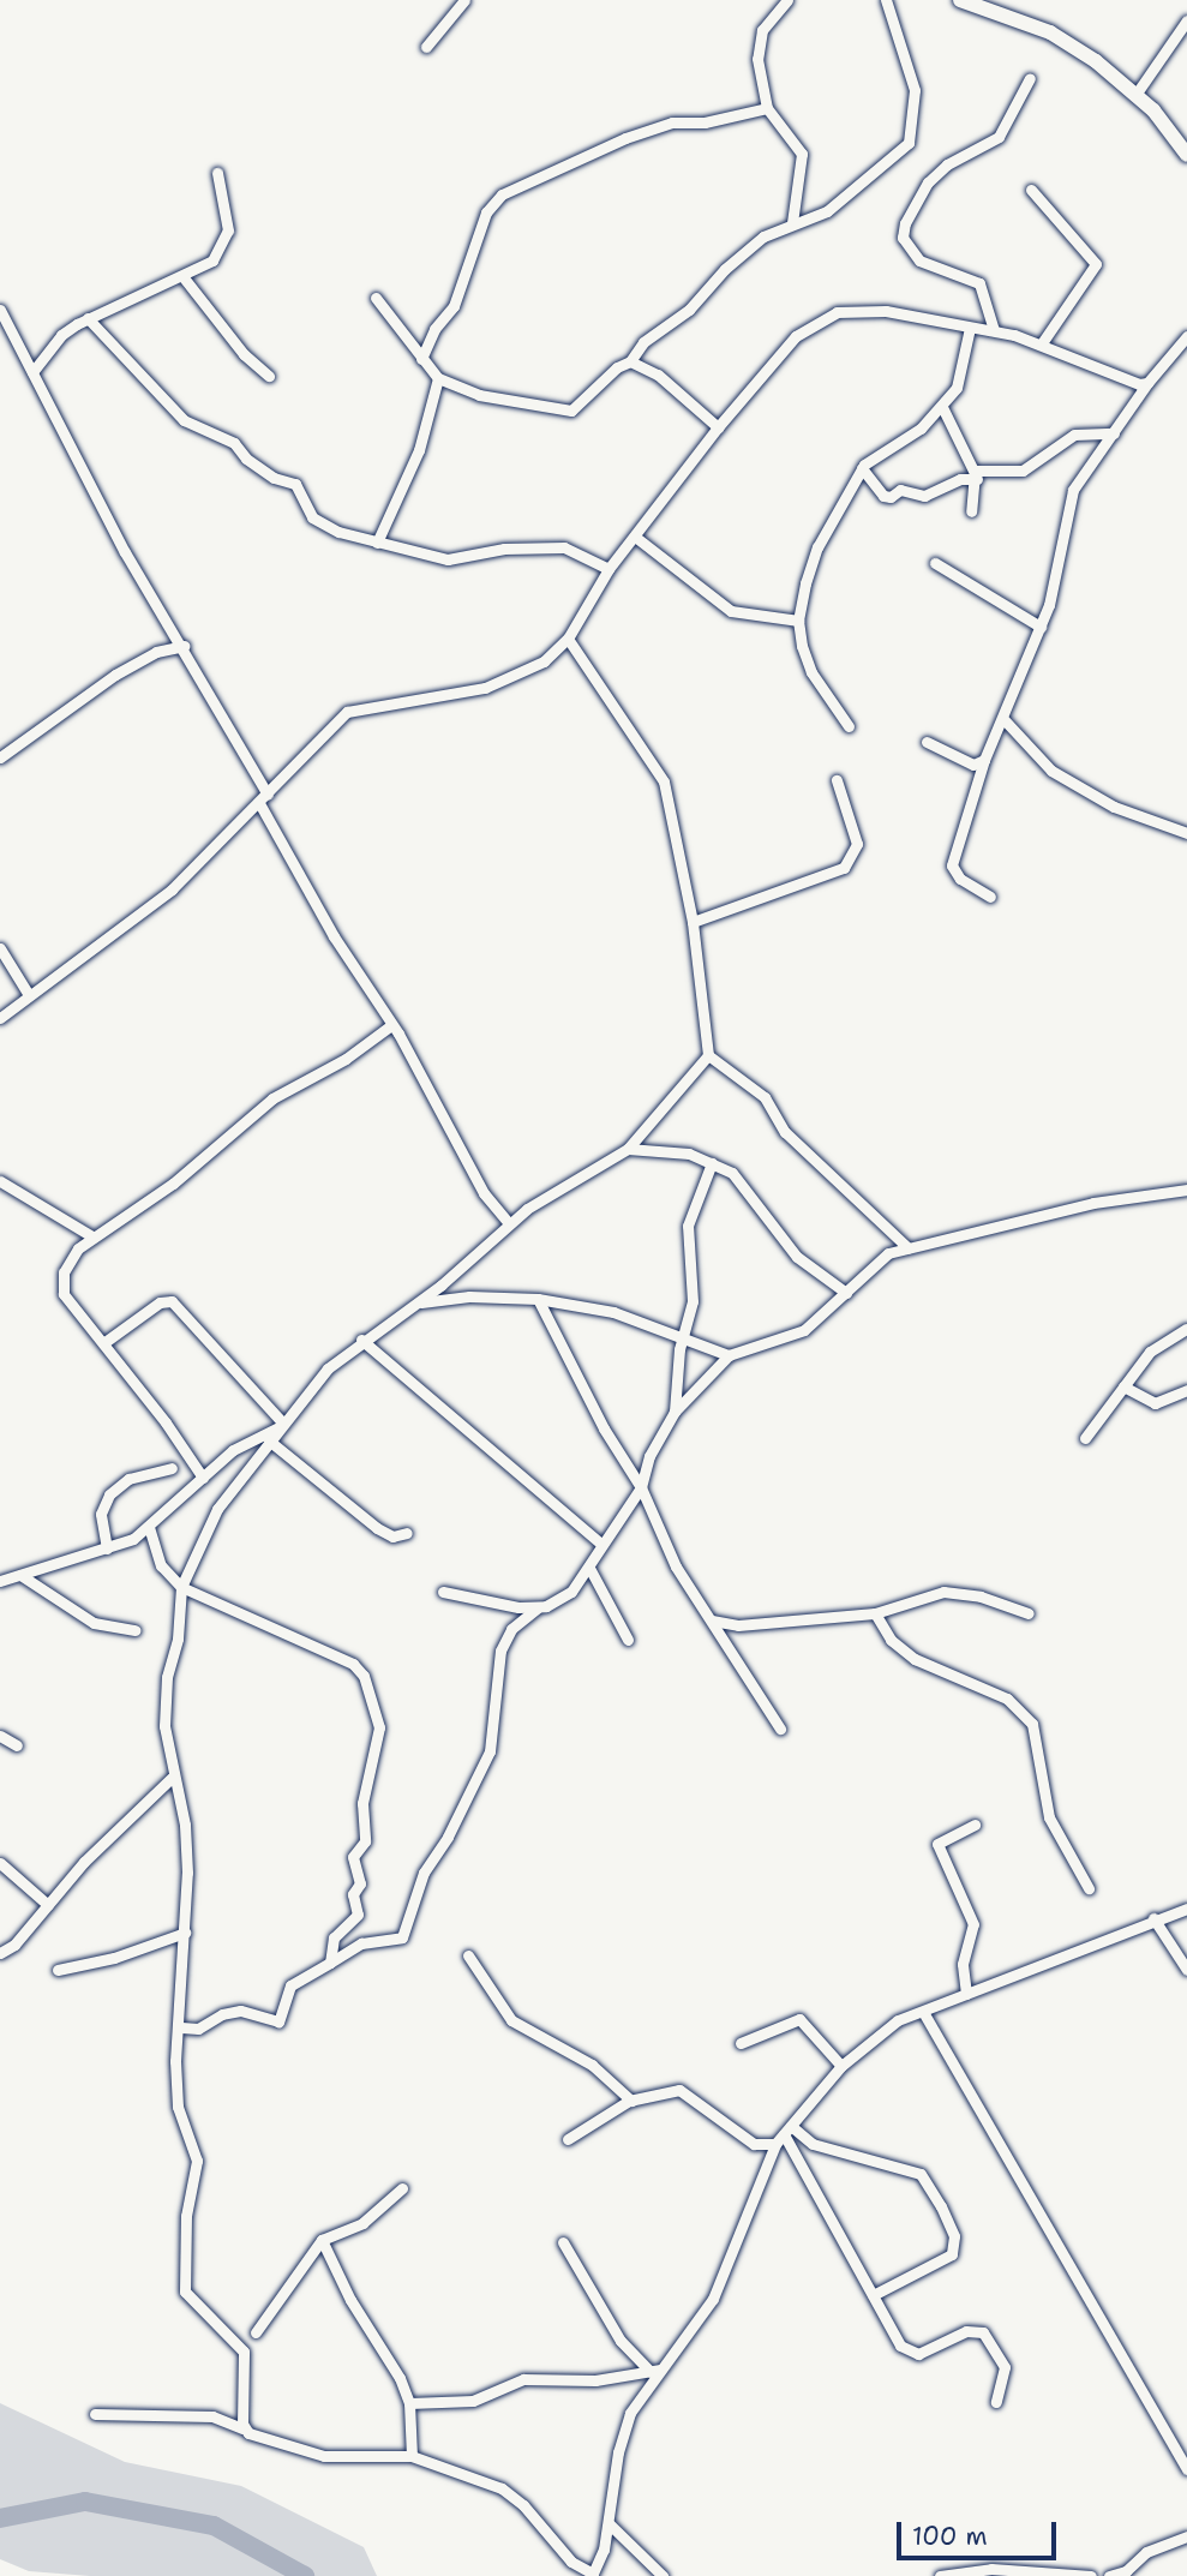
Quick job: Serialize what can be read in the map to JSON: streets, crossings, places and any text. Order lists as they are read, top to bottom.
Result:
{
  "scale_bar": "100 m"
}
